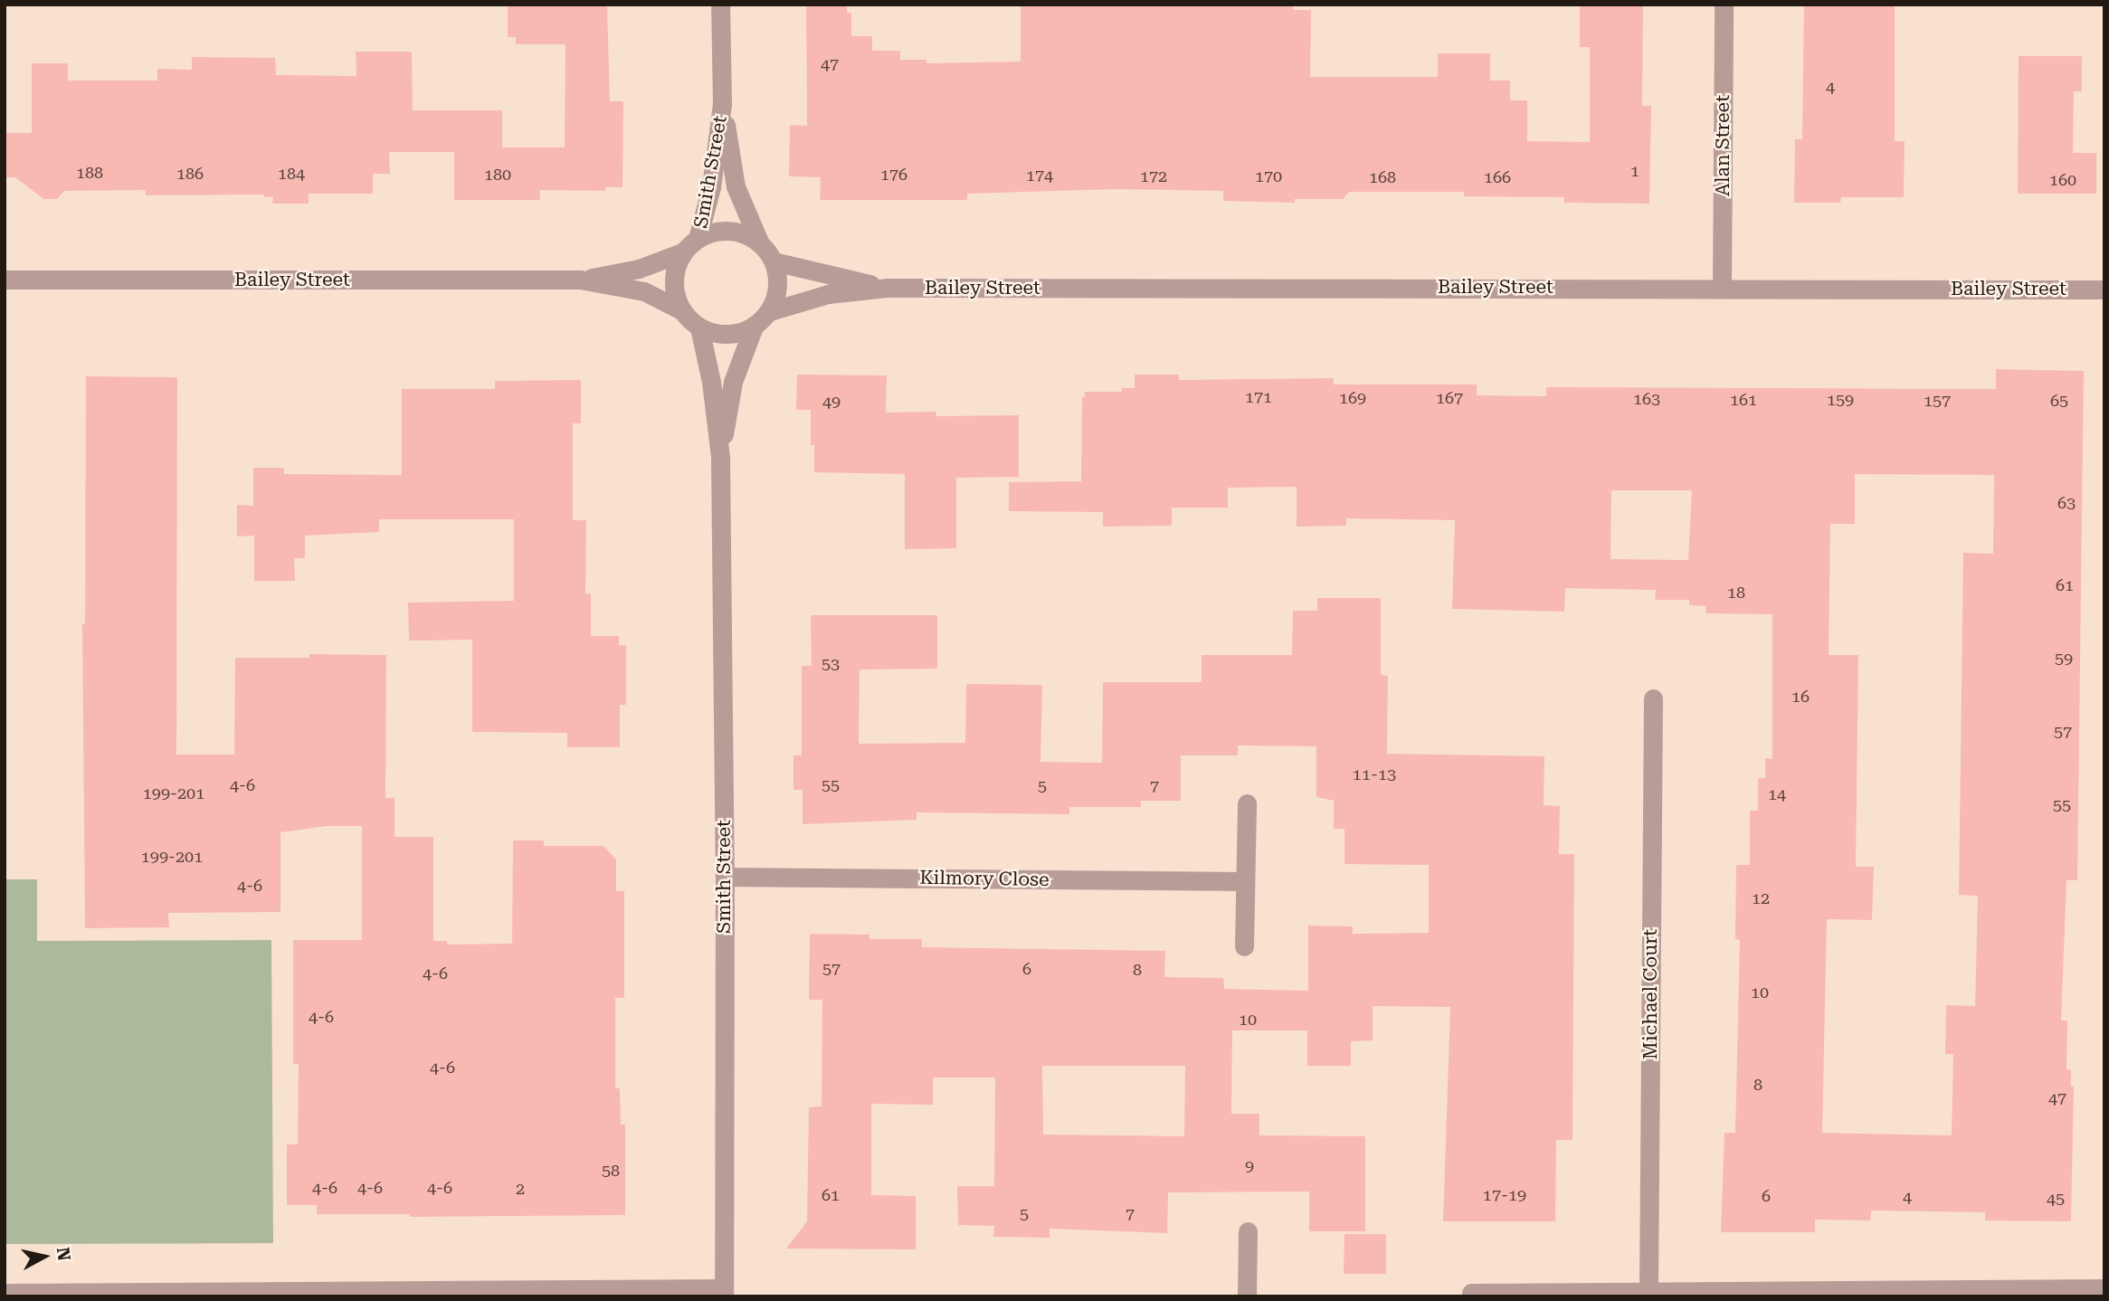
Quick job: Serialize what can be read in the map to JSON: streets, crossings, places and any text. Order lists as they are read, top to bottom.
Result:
{
  "streets": {
    "street": [
      "Alan Street",
      "Smith Street",
      "Bailey Street",
      "Kilmory Close",
      "Michael Court"
    ]
  },
  "crossings": [
    ["Alan Street", "Bailey Street"],
    ["Smith Street", "Bailey Street"],
    ["Smith Street", "Kilmory Close"]
  ],
  "house_numbers": [
    "47",
    "4",
    "1",
    "188",
    "186",
    "184",
    "180",
    "176",
    "174",
    "172",
    "170",
    "168",
    "166",
    "160",
    "171",
    "169",
    "167",
    "163",
    "161",
    "159",
    "157",
    "65",
    "49",
    "63",
    "61",
    "18",
    "59",
    "53",
    "16",
    "57",
    "11-13",
    "4-6",
    "55",
    "5",
    "7",
    "199-201",
    "14",
    "55",
    "199-201",
    "4-6",
    "12",
    "57",
    "6",
    "8",
    "4-6",
    "10",
    "4-6",
    "10",
    "4-6",
    "8",
    "47",
    "9",
    "58",
    "4-6",
    "4-6",
    "4-6",
    "2",
    "61",
    "17-19",
    "6",
    "4",
    "45",
    "5",
    "7"
  ],
  "north": "right"
}
